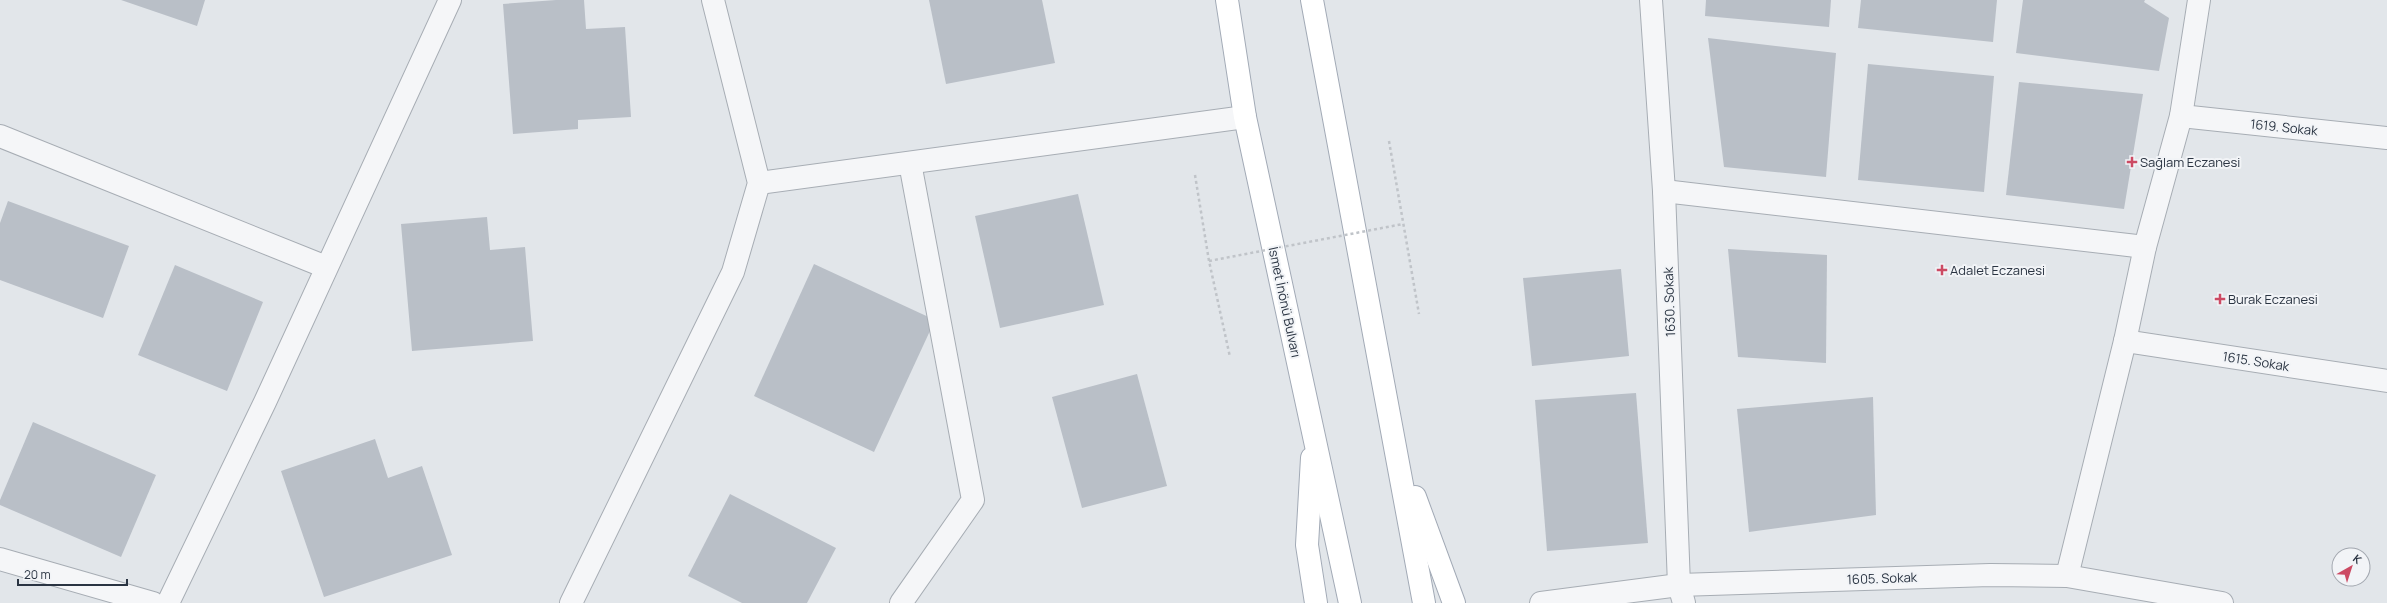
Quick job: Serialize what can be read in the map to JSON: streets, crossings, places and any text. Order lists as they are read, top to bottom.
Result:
{
  "streets": {
    "main road": ["İsmet İnönü Bulvarı"],
    "street": [
      "1619. Sokak",
      "1630. Sokak",
      "1615. Sokak",
      "1605. Sokak"
    ]
  },
  "crossings": [
    ["1630. Sokak", "1605. Sokak"]
  ],
  "places": {
    "health": ["Sağlam Eczanesi", "Adalet Eczanesi", "Burak Eczanesi"]
  },
  "scale_bar": "20 m",
  "north": "top right"
}
